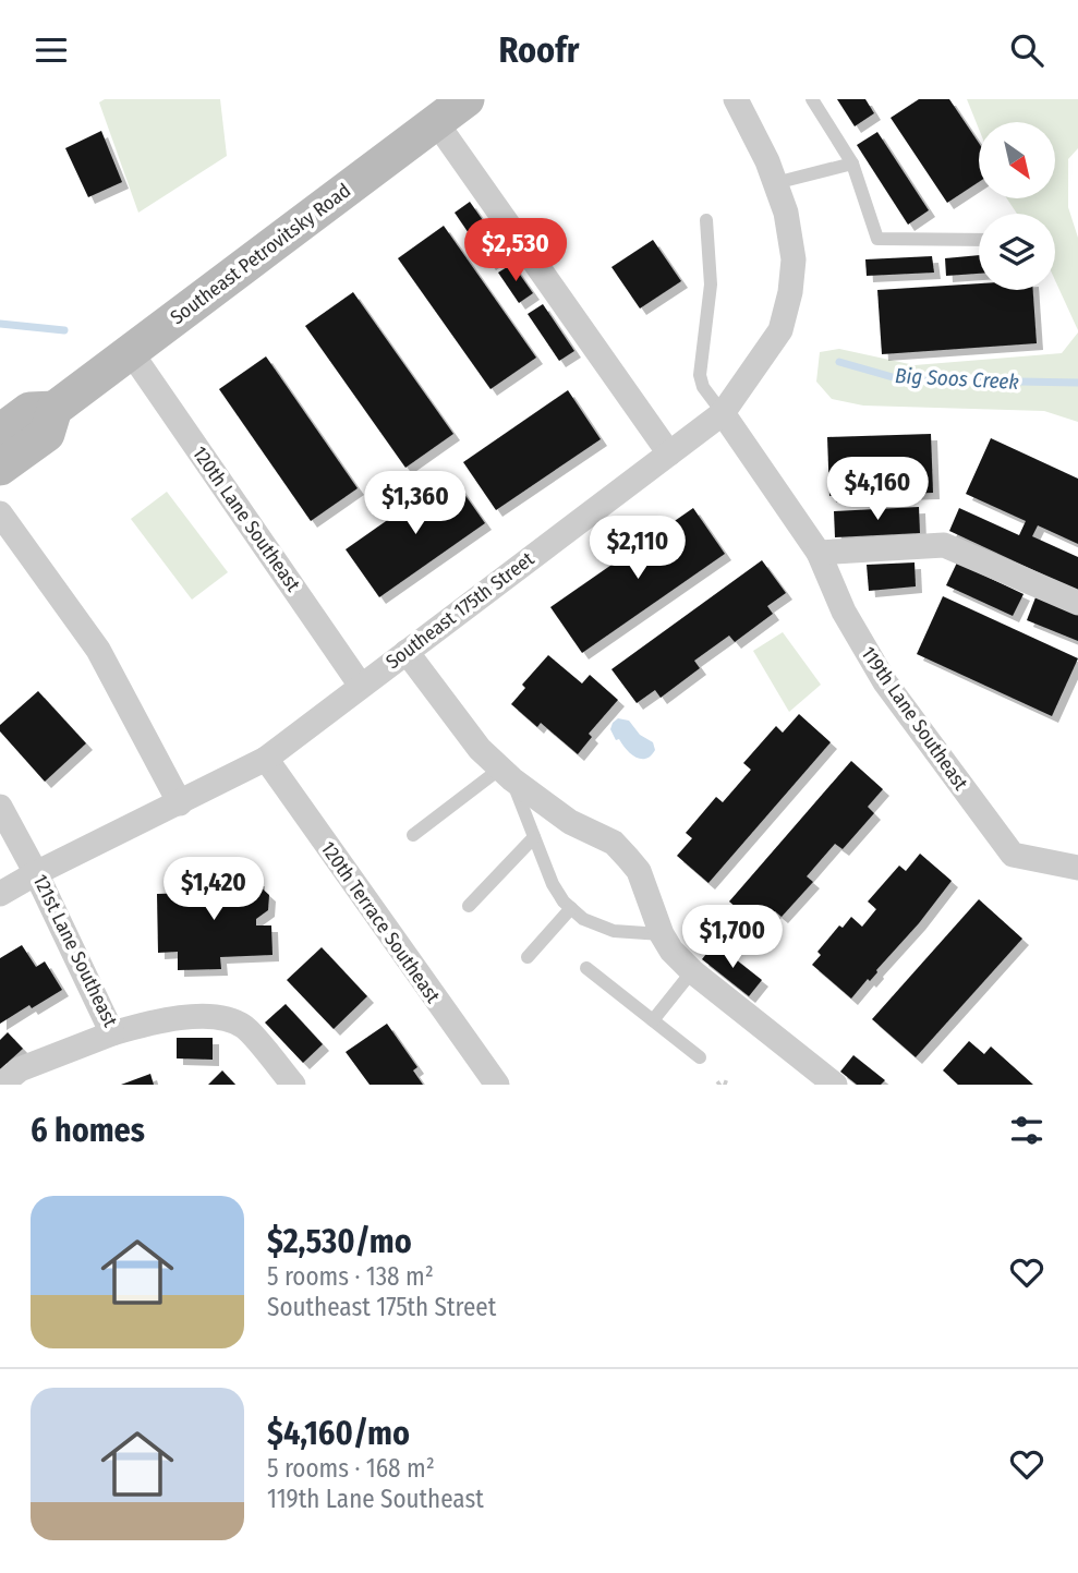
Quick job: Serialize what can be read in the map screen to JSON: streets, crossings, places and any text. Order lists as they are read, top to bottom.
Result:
{
  "streets": {
    "main road": ["Southeast Petrovitsky Road"],
    "street": [
      "120th Lane Southeast",
      "Southeast 175th Street",
      "119th Lane Southeast",
      "120th Terrace Southeast",
      "121st Lane Southeast"
    ]
  },
  "crossings": [
    ["Southeast Petrovitsky Road", "120th Lane Southeast"],
    ["120th Lane Southeast", "Southeast 175th Street"],
    ["Southeast 175th Street", "119th Lane Southeast"],
    ["Southeast 175th Street", "120th Terrace Southeast"]
  ],
  "water": ["Big Soos Creek"],
  "north": "bottom right",
  "page": {
    "header": "Roofr",
    "price": [
      "$2,530",
      "$4,160",
      "$1,360",
      "$2,110",
      "$1,420",
      "$1,700"
    ],
    "heading": "6 homes",
    "list": [
      {
        "name": "$2,530/mo",
        "note": "5 rooms · 138 m² · Southeast 175th Street"
      },
      {
        "name": "$4,160/mo",
        "note": "5 rooms · 168 m² · 119th Lane Southeast"
      }
    ]
  }
}
